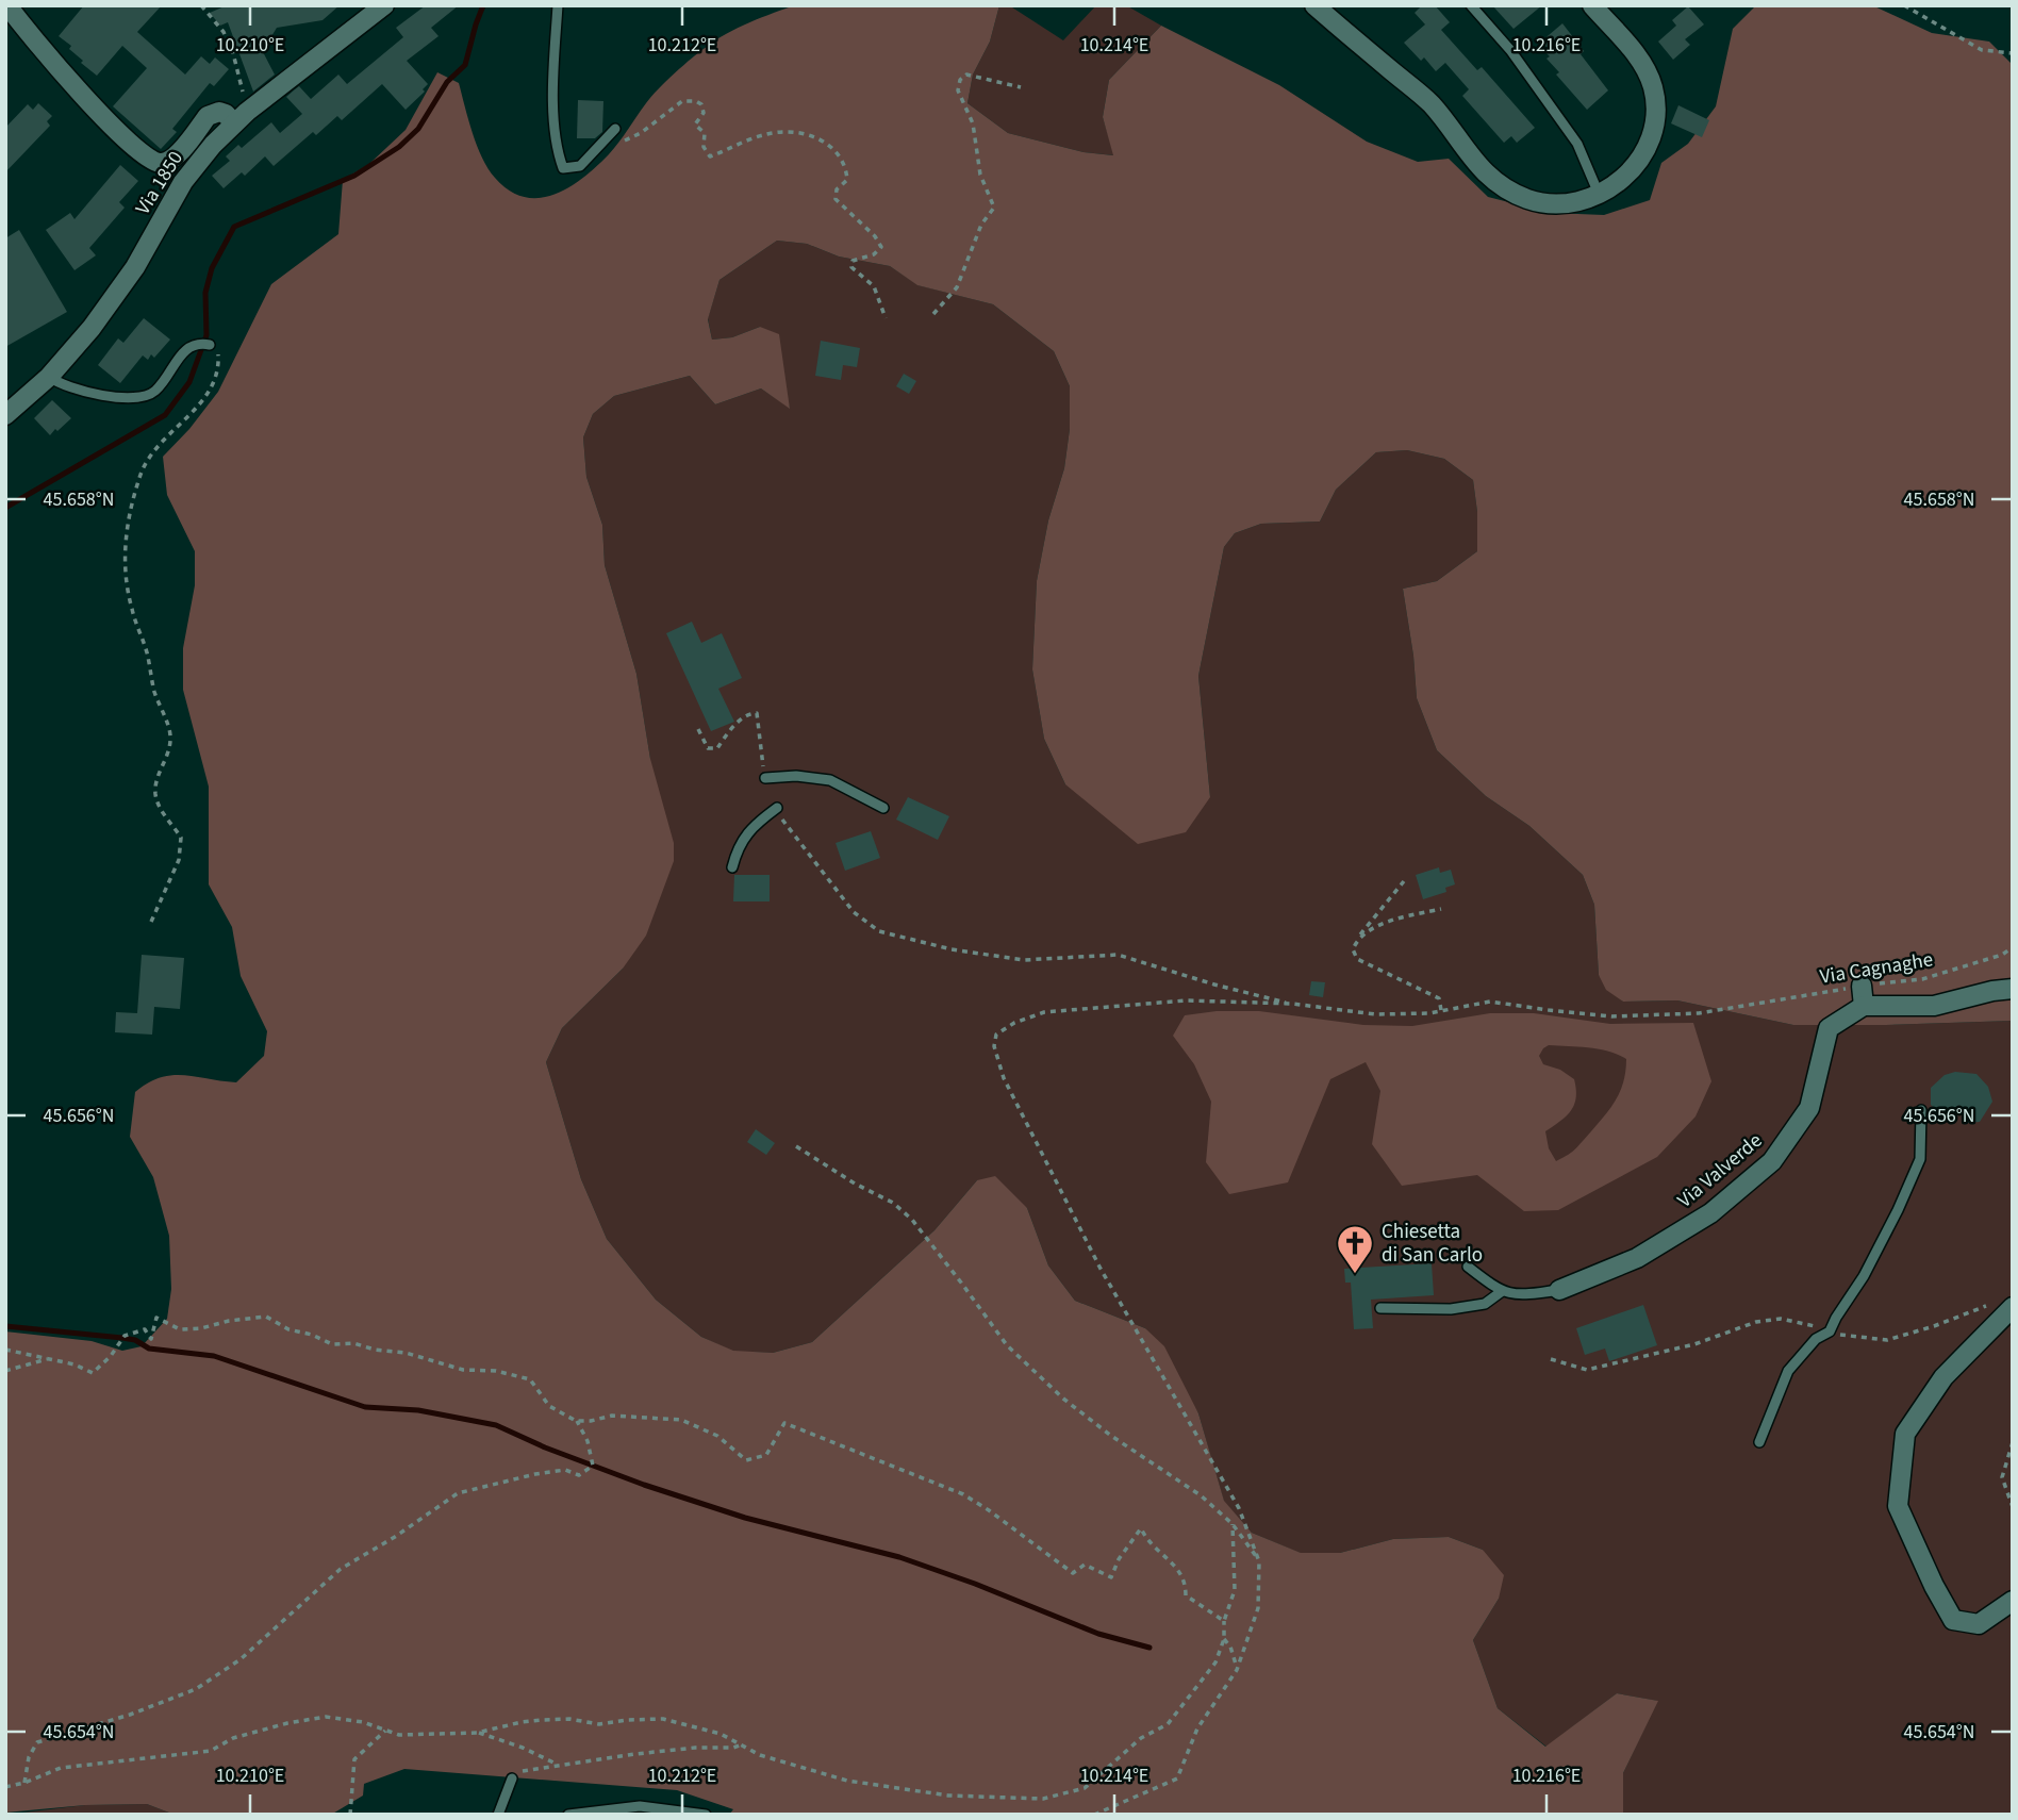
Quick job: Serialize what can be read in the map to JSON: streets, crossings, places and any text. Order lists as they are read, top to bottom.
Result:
{
  "streets": {
    "street": ["Via 1850", "Via Valverde"],
    "path": ["Via Cagnaghe"]
  },
  "places": {
    "church": ["Chiesetta di San Carlo"]
  },
  "coordinates": [
    "10.210°E",
    "10.212°E",
    "10.214°E",
    "10.216°E",
    "45.658°N",
    "45.656°N",
    "45.654°N"
  ]
}
